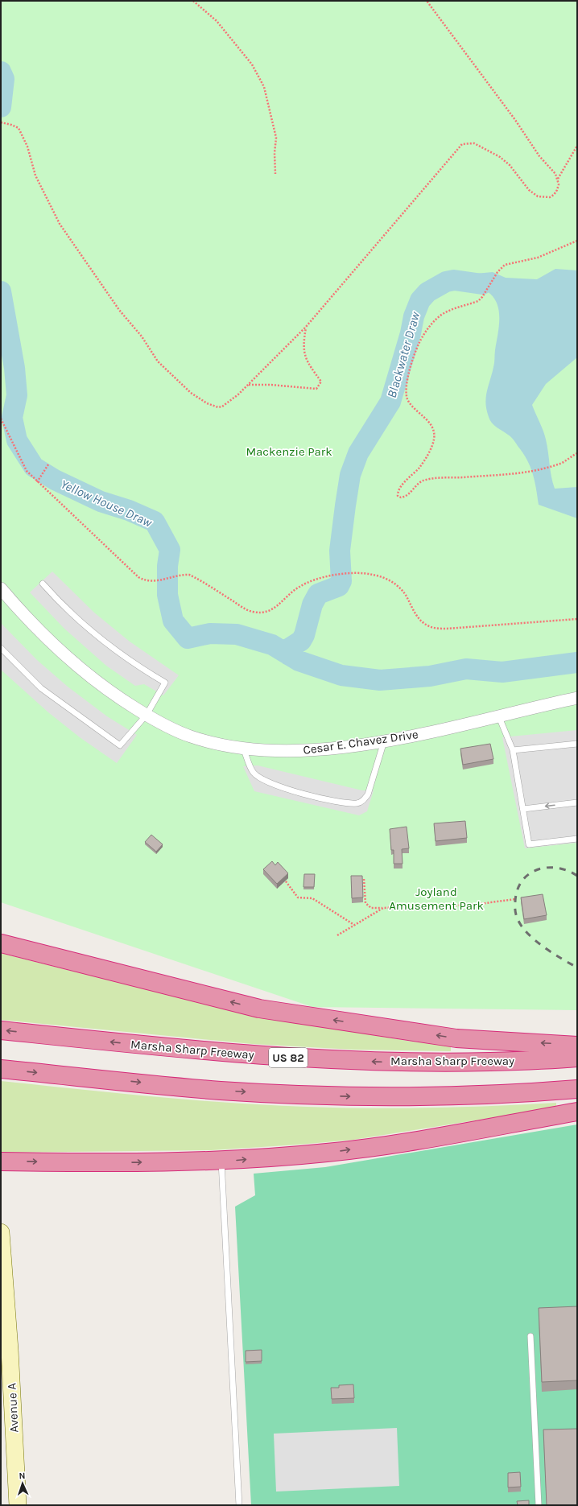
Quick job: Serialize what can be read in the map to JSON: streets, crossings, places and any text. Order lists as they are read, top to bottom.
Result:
{
  "streets": {
    "highway": ["Marsha Sharp Freeway", "US 82"],
    "main road": ["Avenue A"],
    "street": ["Cesar E. Chavez Drive"]
  },
  "water": ["Blackwater Draw", "Yellow House Draw"],
  "parks": ["Mackenzie Park", "Joyland Amusement Park"],
  "north": "top"
}
